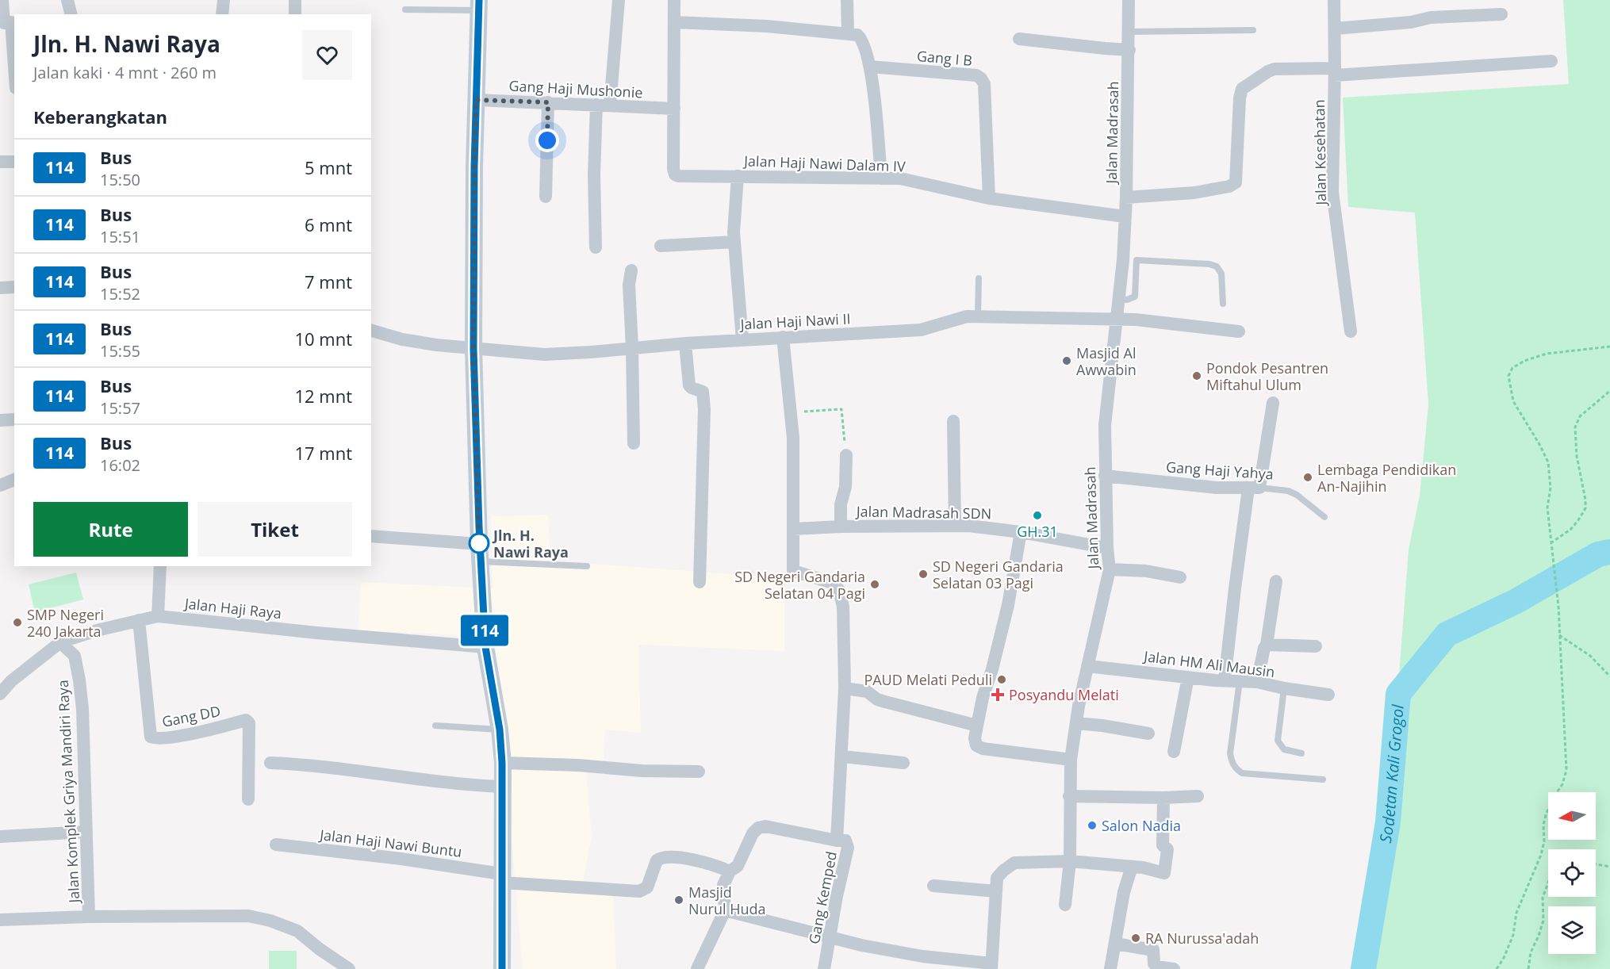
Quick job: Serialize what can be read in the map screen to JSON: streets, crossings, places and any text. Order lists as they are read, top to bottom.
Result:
{
  "streets": {
    "street": [
      "Gang I B",
      "Gang Haji Mushonie",
      "Jalan Madrasah",
      "Jalan Kesehatan",
      "Jalan Haji Nawi Dalam IV",
      "Jalan Haji Nawi II",
      "Gang Haji Yahya",
      "Jalan Madrasah SDN",
      "Jalan Haji Raya",
      "Jalan HM Ali Mausin",
      "Gang DD",
      "Jalan Komplek Griya Mandiri Raya",
      "Jalan Haji Nawi Buntu",
      "Gang Kemped"
    ]
  },
  "crossings": [
    ["Gang I B", "Jalan Haji Nawi Dalam IV"],
    ["Gang Haji Mushonie", "Jalan Haji Nawi Dalam IV"],
    ["Jalan Madrasah", "Jalan Haji Nawi Dalam IV"],
    ["Jalan Madrasah", "Jalan Haji Nawi II"],
    ["Jalan Madrasah", "Gang Haji Yahya"],
    ["Jalan Madrasah", "Jalan Madrasah SDN"],
    ["Jalan Madrasah", "Jalan HM Ali Mausin"],
    ["Jalan Haji Raya", "Gang DD"],
    ["Jalan Haji Raya", "Jalan Komplek Griya Mandiri Raya"]
  ],
  "water": ["Sodetan Kali Grogol"],
  "places": {
    "other": [
      "Masjid Al Awwabin",
      "Pondok Pesantren Miftahul Ulum",
      "Lembaga Pendidikan An-Najihin",
      "GH.31",
      "Jln. H. Nawi Raya",
      "SD Negeri Gandaria Selatan 03 Pagi",
      "SD Negeri Gandaria Selatan 04 Pagi",
      "SMP Negeri 240 Jakarta",
      "PAUD Melati Peduli",
      "Salon Nadia",
      "Masjid Nurul Huda",
      "RA Nurussa'adah"
    ],
    "health": ["Posyandu Melati"]
  },
  "lines": ["bus line 114"],
  "north": "left",
  "page": {
    "on_map": "114",
    "heading": [
      ["Jln. H. Nawi Raya", "Jalan kaki · 4 mnt · 260 m"],
      "Keberangkatan"
    ],
    "list": [
      {
        "mark": "114",
        "name": "Bus",
        "note": "15:50",
        "value": "5 mnt"
      },
      {
        "mark": "114",
        "name": "Bus",
        "note": "15:51",
        "value": "6 mnt"
      },
      {
        "mark": "114",
        "name": "Bus",
        "note": "15:52",
        "value": "7 mnt"
      },
      {
        "mark": "114",
        "name": "Bus",
        "note": "15:55",
        "value": "10 mnt"
      },
      {
        "mark": "114",
        "name": "Bus",
        "note": "15:57",
        "value": "12 mnt"
      },
      {
        "mark": "114",
        "name": "Bus",
        "note": "16:02",
        "value": "17 mnt"
      }
    ],
    "buttons": ["Rute", "Tiket"]
  }
}
